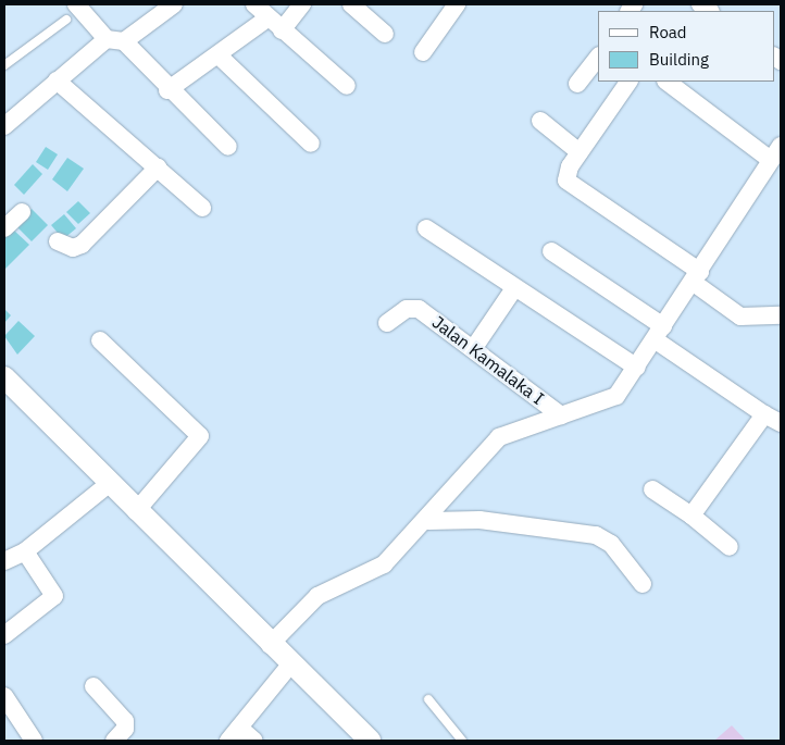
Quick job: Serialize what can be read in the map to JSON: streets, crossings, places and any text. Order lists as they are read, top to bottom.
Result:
{
  "streets": {
    "street": ["Jalan Kamalaka I"]
  },
  "legend": ["Road", "Building"]
}
